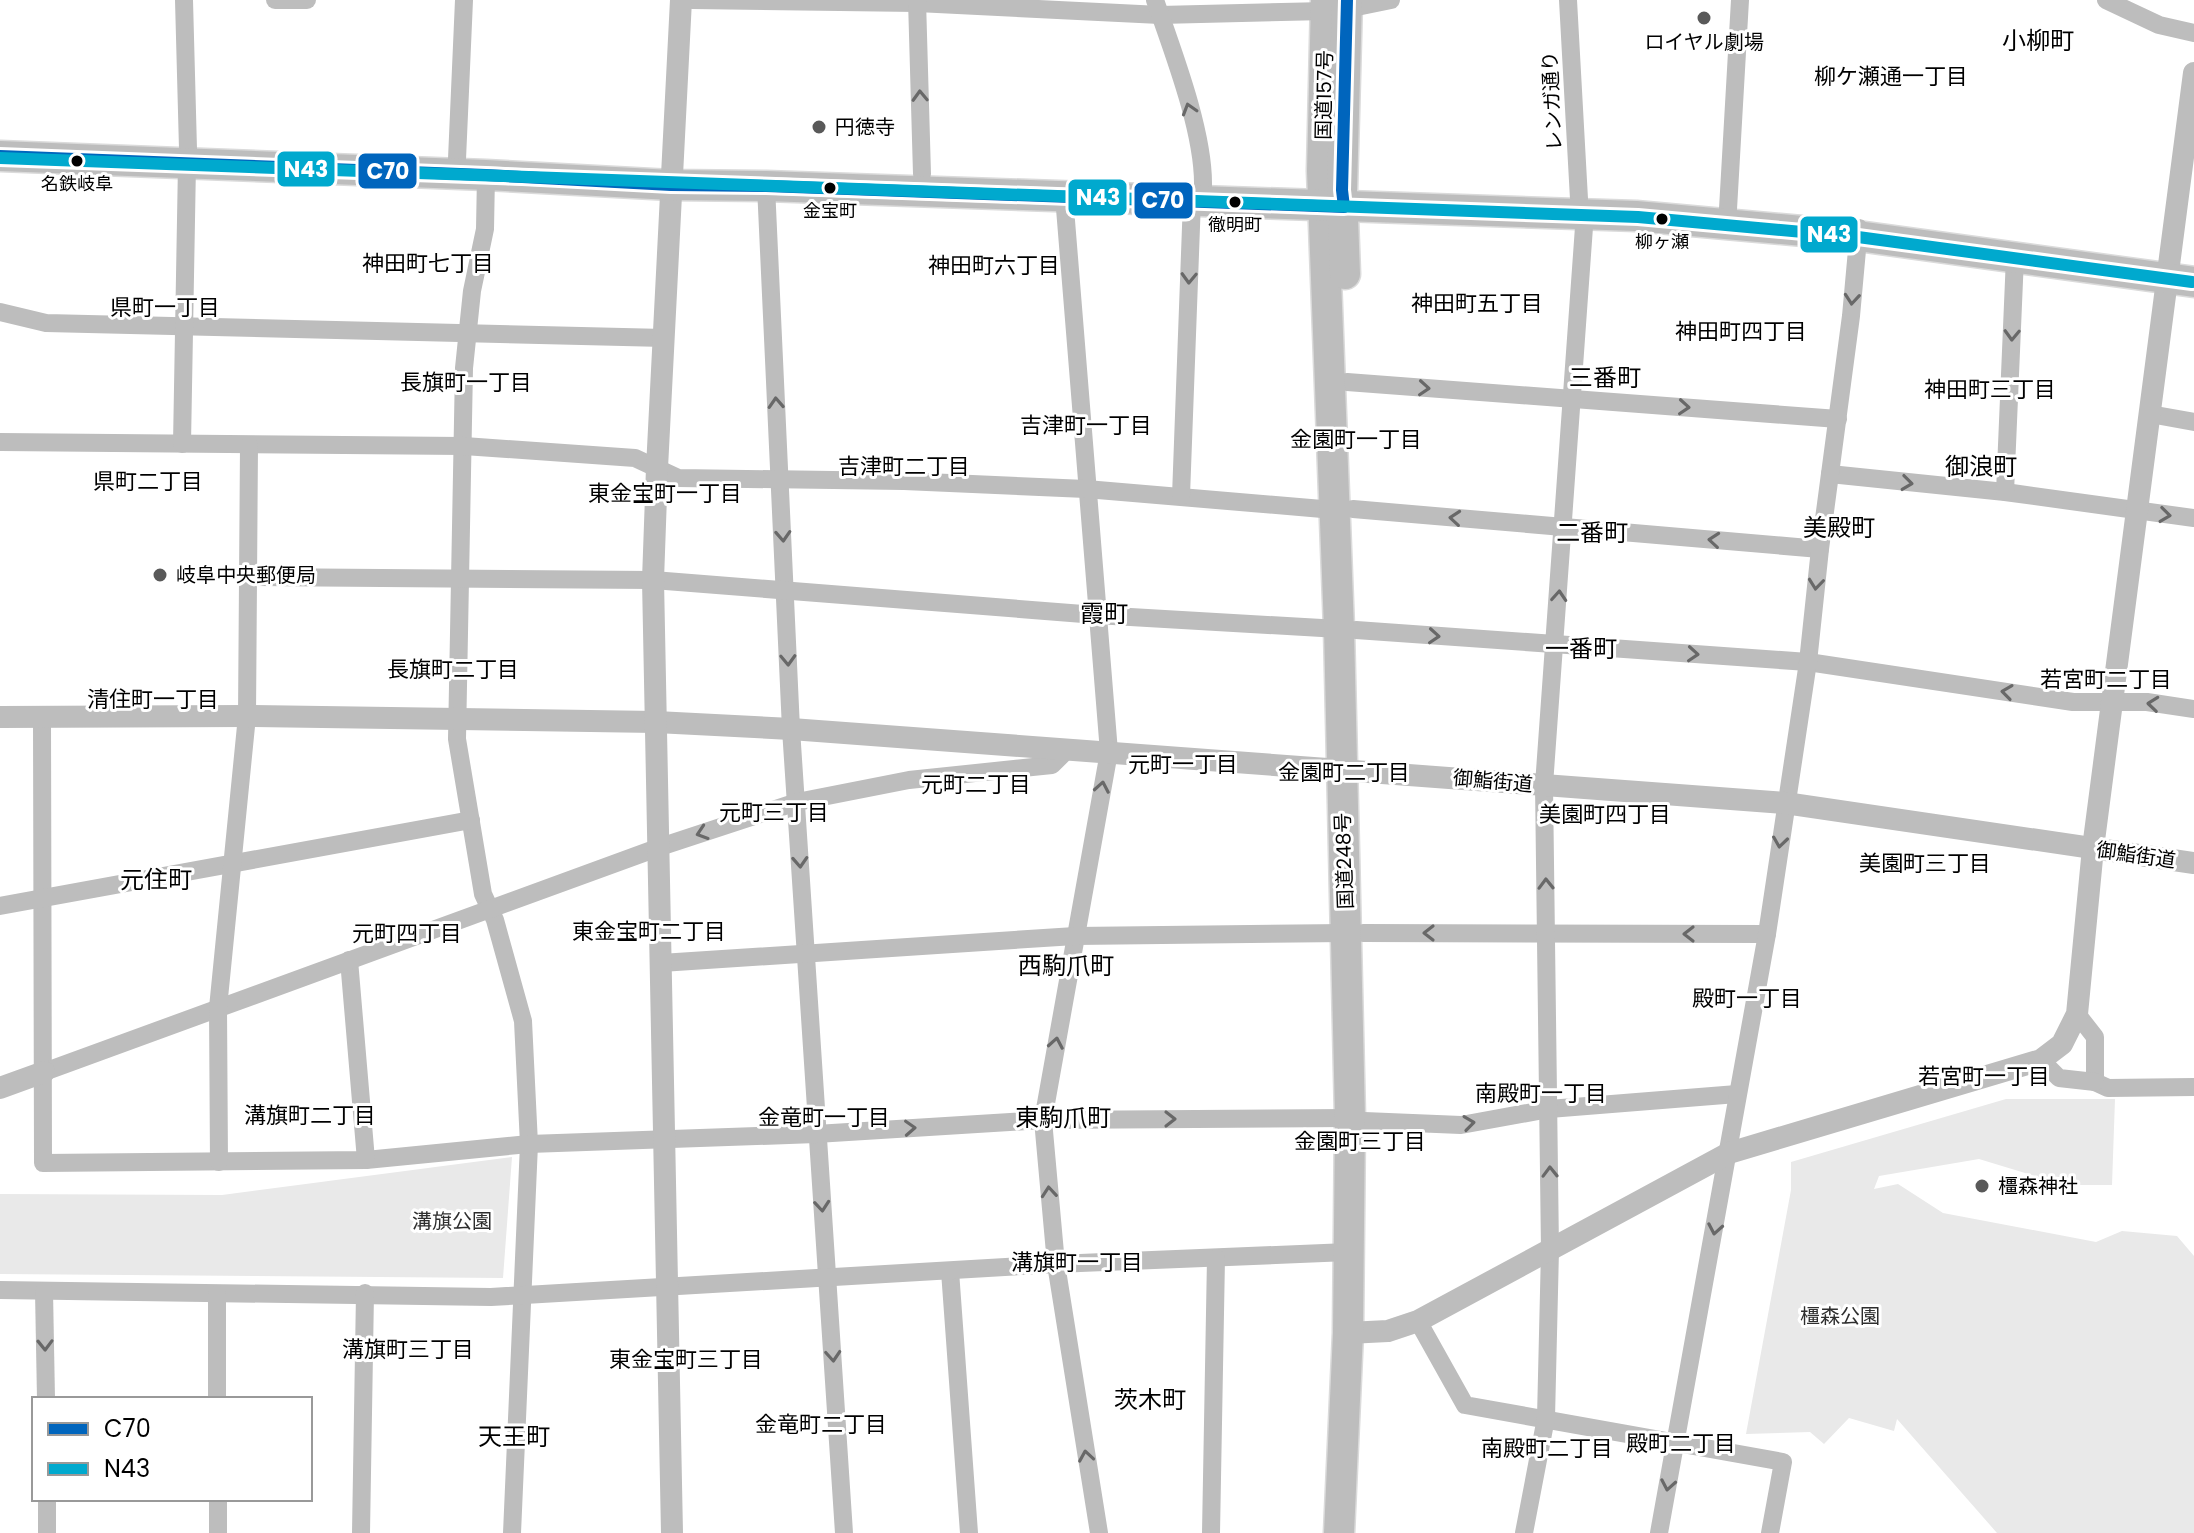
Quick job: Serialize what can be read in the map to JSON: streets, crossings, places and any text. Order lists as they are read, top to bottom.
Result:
{
  "streets": {
    "highway": ["国道157号", "国道248号"],
    "street": ["レンガ通り", "御鮨街道"]
  },
  "crossings": [
    ["国道157号", "国道248号"],
    ["レンガ通り", "御鮨街道"],
    ["御鮨街道", "国道248号"]
  ],
  "districts": [
    "小柳町",
    "柳ケ瀬通一丁目",
    "神田町七丁目",
    "神田町六丁目",
    "神田町五丁目",
    "県町一丁目",
    "神田町四丁目",
    "三番町",
    "長旗町一丁目",
    "神田町三丁目",
    "吉津町一丁目",
    "金園町一丁目",
    "吉津町二丁目",
    "御浪町",
    "県町二丁目",
    "東金宝町一丁目",
    "美殿町",
    "二番町",
    "霞町",
    "一番町",
    "長旗町二丁目",
    "若宮町二丁目",
    "清住町一丁目",
    "元町一丁目",
    "金園町二丁目",
    "元町二丁目",
    "元町三丁目",
    "美園町四丁目",
    "美園町三丁目",
    "元住町",
    "東金宝町二丁目",
    "元町四丁目",
    "西駒爪町",
    "殿町一丁目",
    "若宮町一丁目",
    "南殿町一丁目",
    "溝旗町二丁目",
    "金竜町一丁目",
    "東駒爪町",
    "金園町三丁目",
    "溝旗町一丁目",
    "溝旗町三丁目",
    "東金宝町三丁目",
    "茨木町",
    "金竜町二丁目",
    "天王町",
    "殿町二丁目",
    "南殿町二丁目"
  ],
  "parks": ["溝旗公園", "橿森公園"],
  "places": [
    "ロイヤル劇場",
    "円徳寺",
    "名鉄岐阜",
    "金宝町",
    "徹明町",
    "柳ヶ瀬",
    "岐阜中央郵便局",
    "橿森神社"
  ],
  "lines": ["transit line C70", "transit line N43"],
  "legend": ["C70", "N43"]
}
